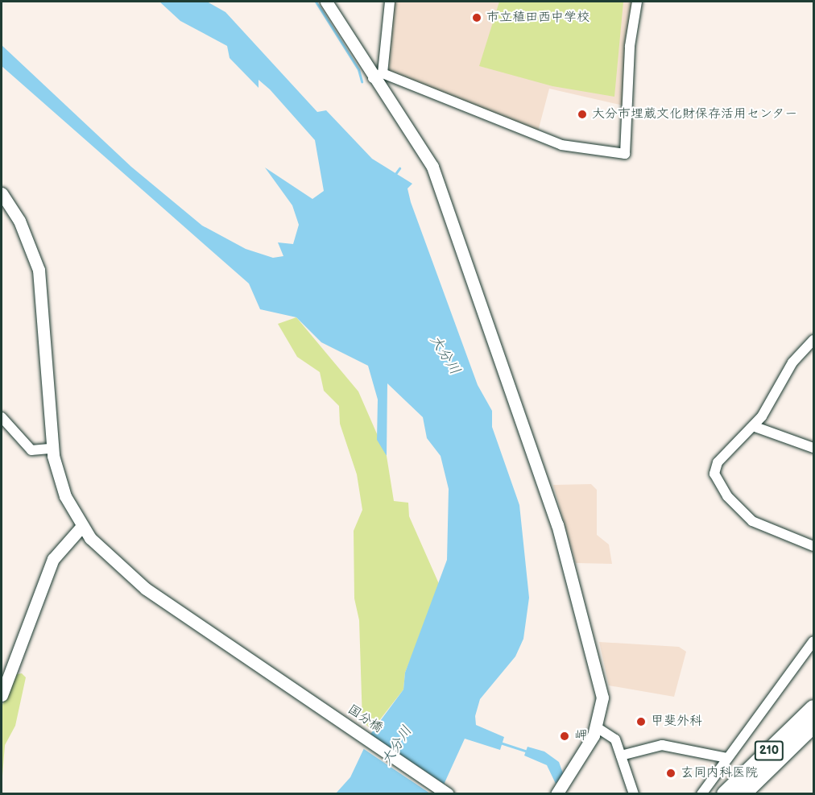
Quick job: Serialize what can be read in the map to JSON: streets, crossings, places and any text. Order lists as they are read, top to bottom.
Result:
{
  "streets": {
    "highway": ["210"],
    "street": ["国分橋"]
  },
  "water": ["大分川"],
  "places": [
    "市立稙田西中学校",
    "大分市埋蔵文化財保存活用センター",
    "甲斐外科",
    "岬",
    "玄同内科医院"
  ]
}
